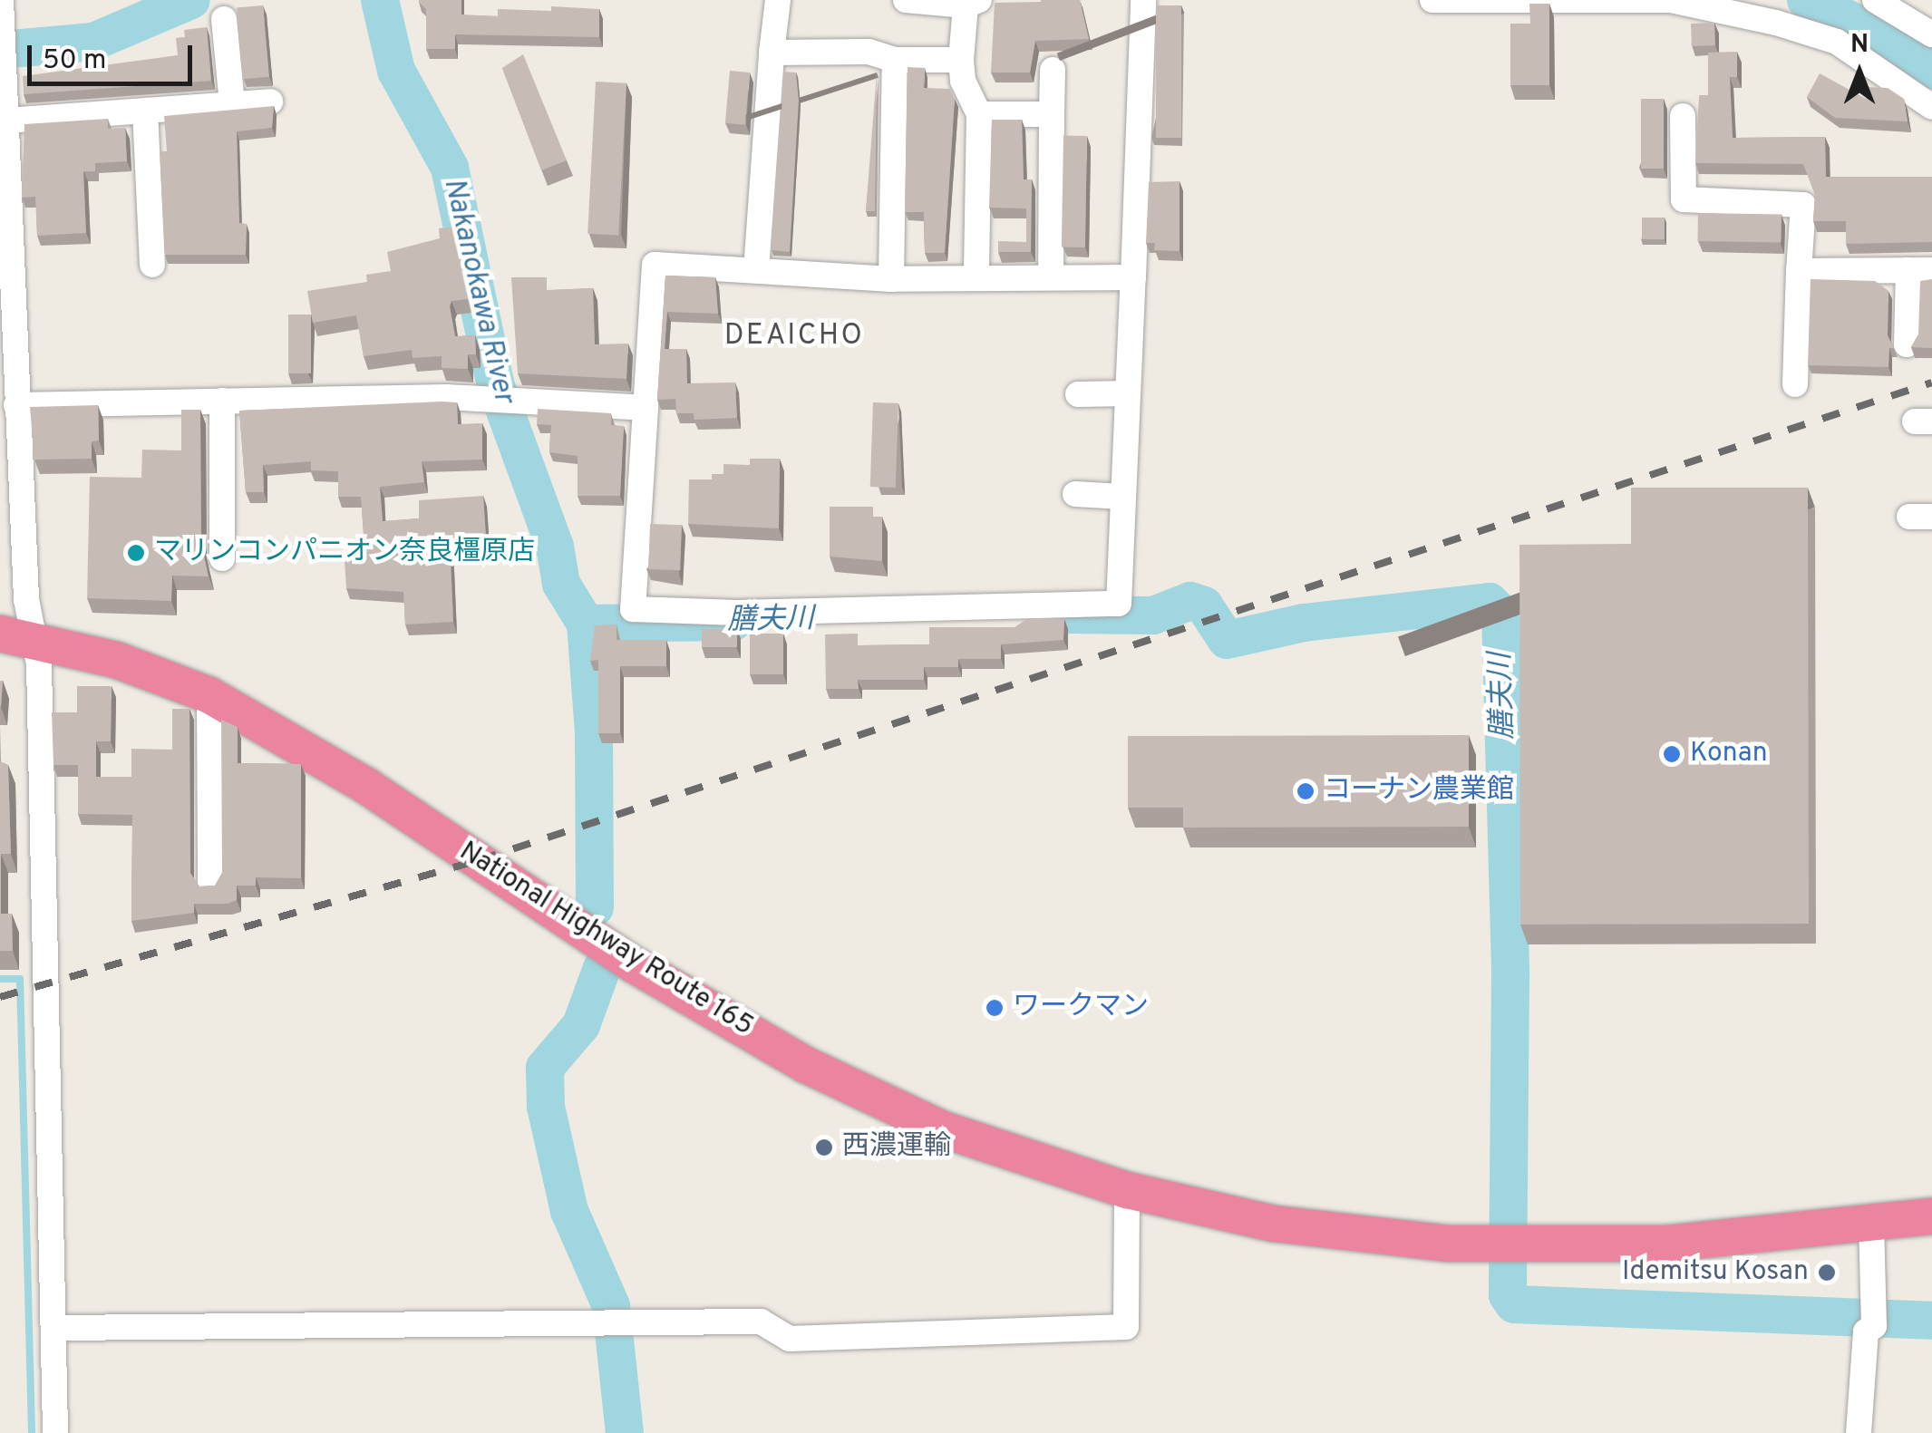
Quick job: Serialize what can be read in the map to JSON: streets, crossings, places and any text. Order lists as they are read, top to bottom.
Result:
{
  "streets": {
    "highway": ["National Highway Route 165"]
  },
  "districts": ["DEAICHO"],
  "water": ["Nakanokawa River", "膳夫川"],
  "places": [
    "マリンコンパニオン奈良橿原店",
    "Konan",
    "コーナン農業館",
    "ワークマン",
    "西濃運輸",
    "Idemitsu Kosan"
  ],
  "scale_bar": "50 m",
  "north": "top"
}
